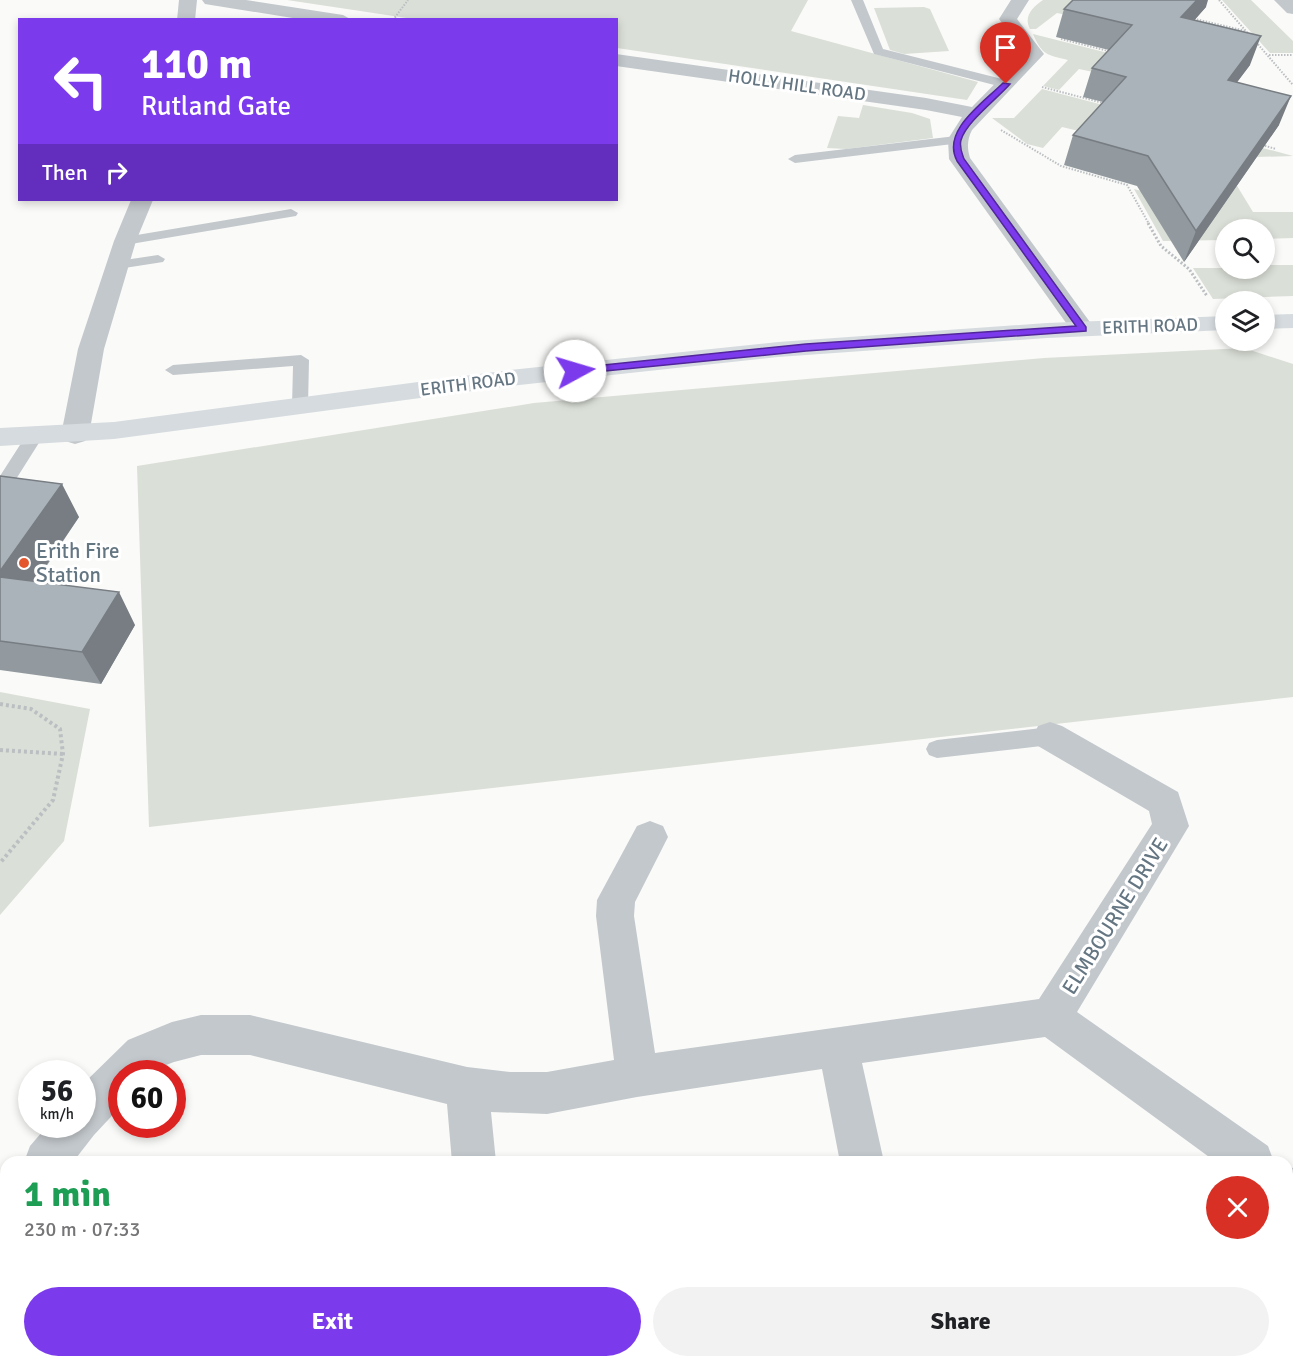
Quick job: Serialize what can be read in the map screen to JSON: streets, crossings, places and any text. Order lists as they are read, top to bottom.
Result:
{
  "streets": {
    "main road": ["ERITH ROAD"],
    "street": ["HOLLY HILL ROAD", "ELMBOURNE DRIVE"]
  },
  "places": ["Erith Fire Station"],
  "page": {
    "turn": ["110 m", "Rutland Gate"],
    "then": "Then",
    "speed": "56 km/h",
    "limit": "60",
    "heading": ["1 min", "230 m · 07:33"],
    "buttons": ["Exit", "Share"]
  }
}
